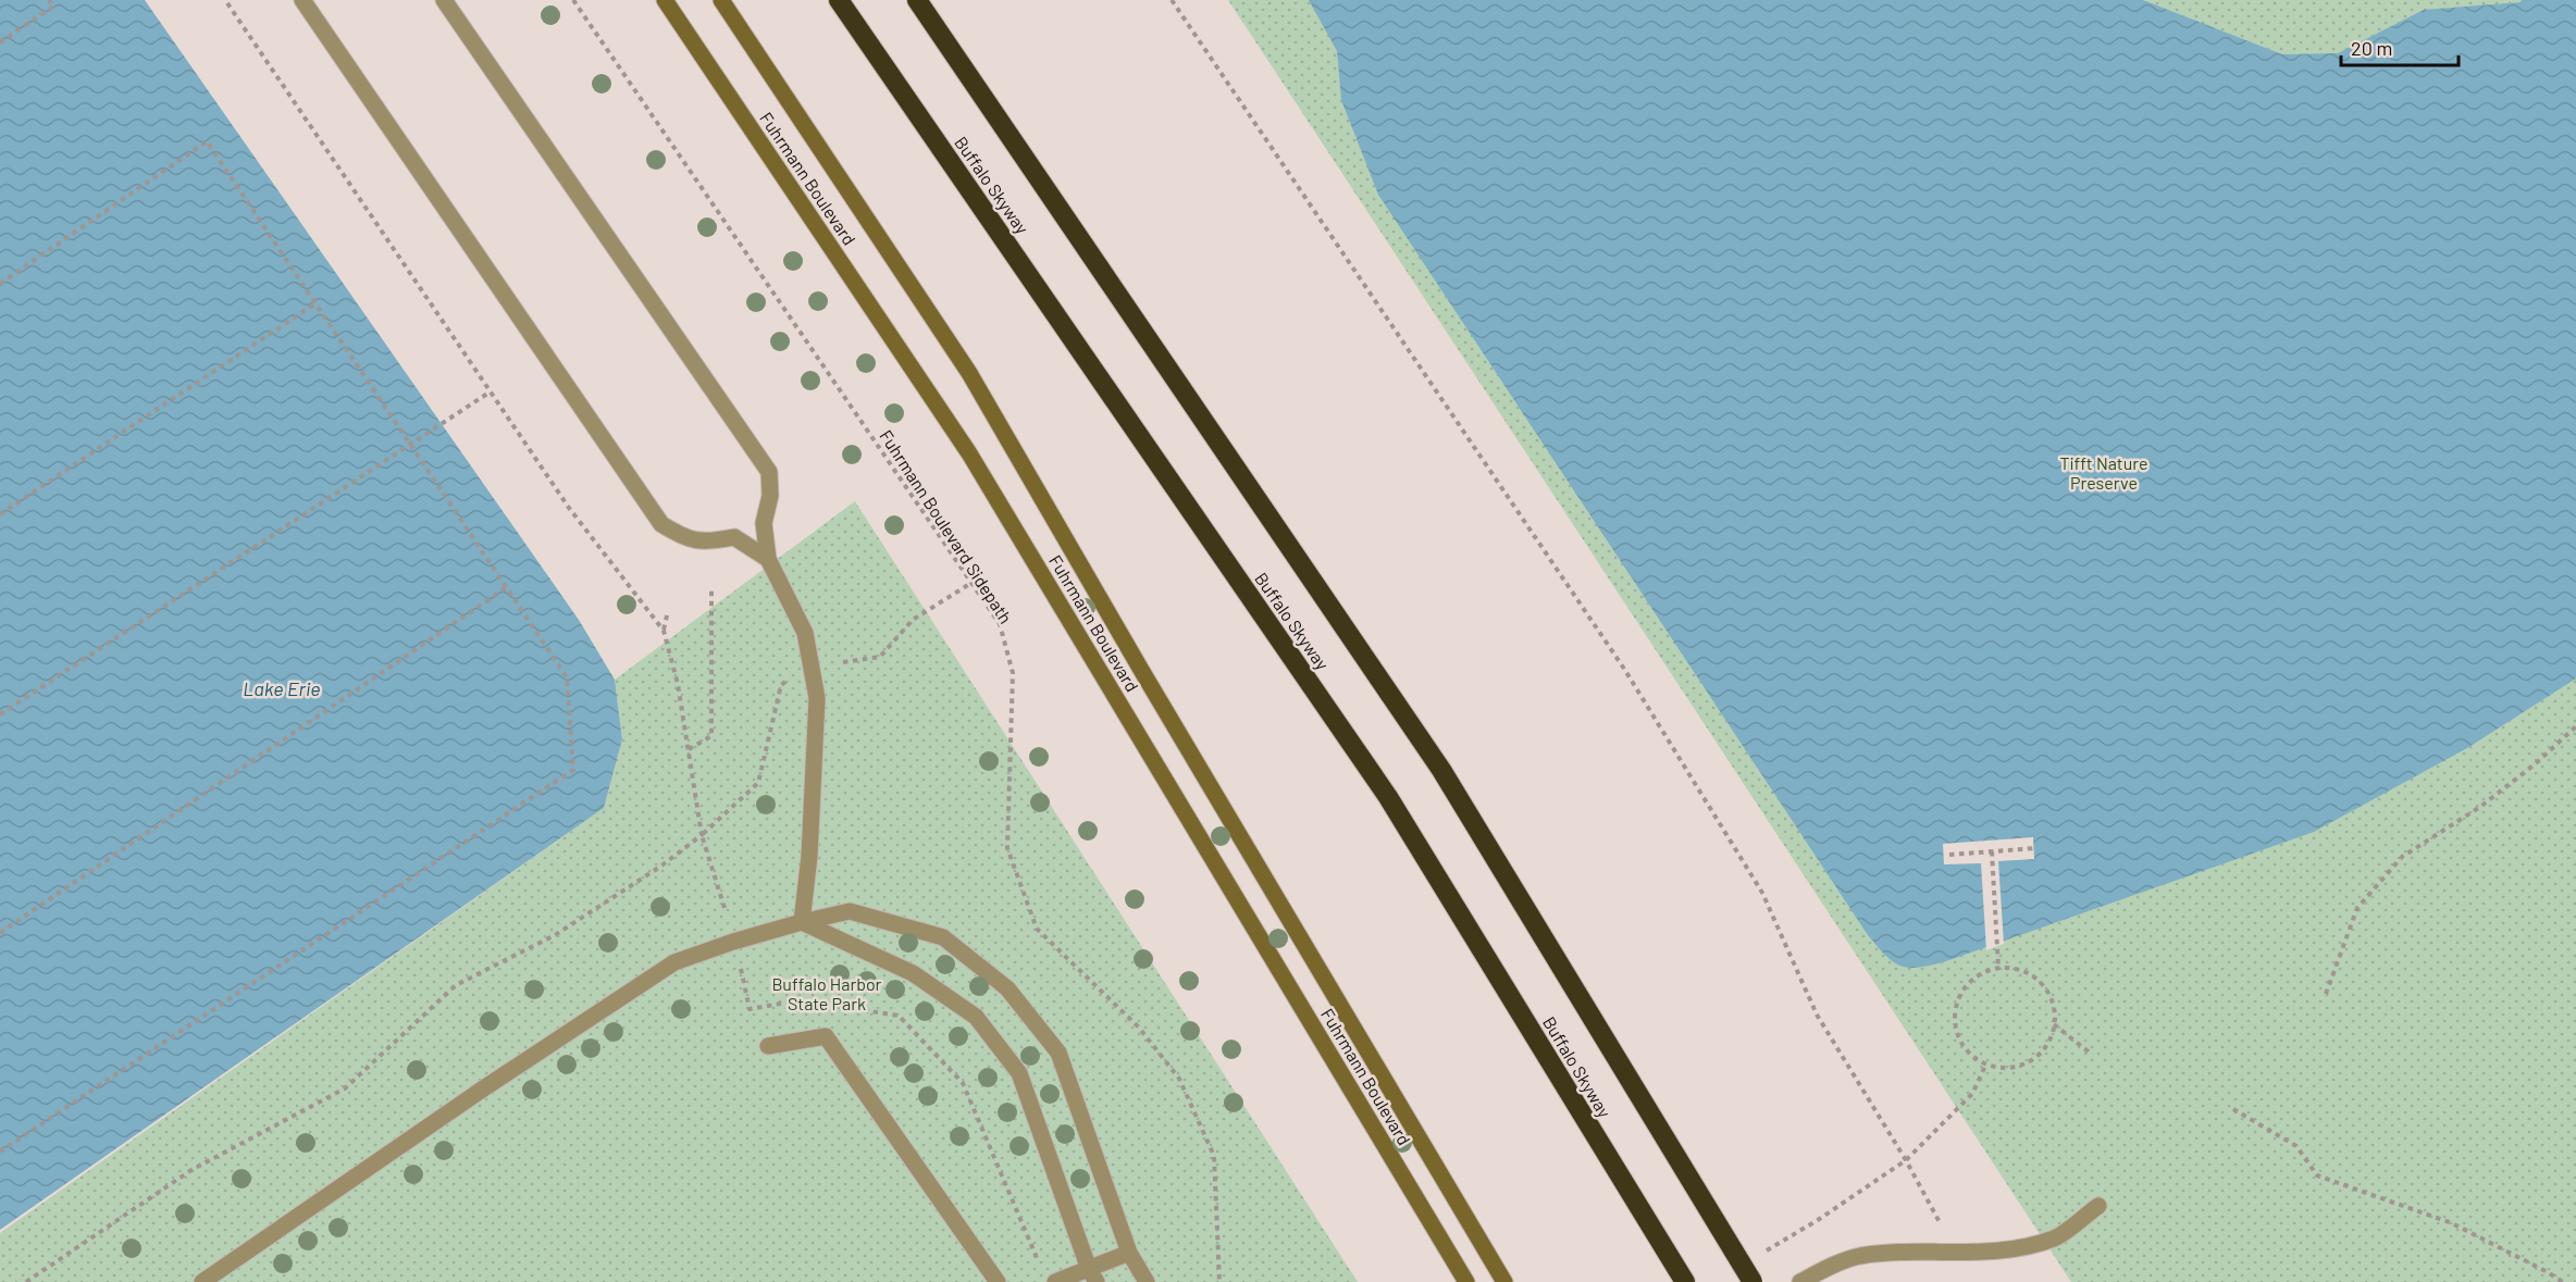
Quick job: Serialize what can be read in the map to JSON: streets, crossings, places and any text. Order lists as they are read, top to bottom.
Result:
{
  "streets": {
    "highway": ["Buffalo Skyway"],
    "street": ["Fuhrmann Boulevard"],
    "path": ["Fuhrmann Boulevard Sidepath"]
  },
  "water": ["Lake Erie"],
  "parks": ["Tifft Nature Preserve", "Buffalo Harbor State Park"],
  "scale_bar": "20 m"
}
